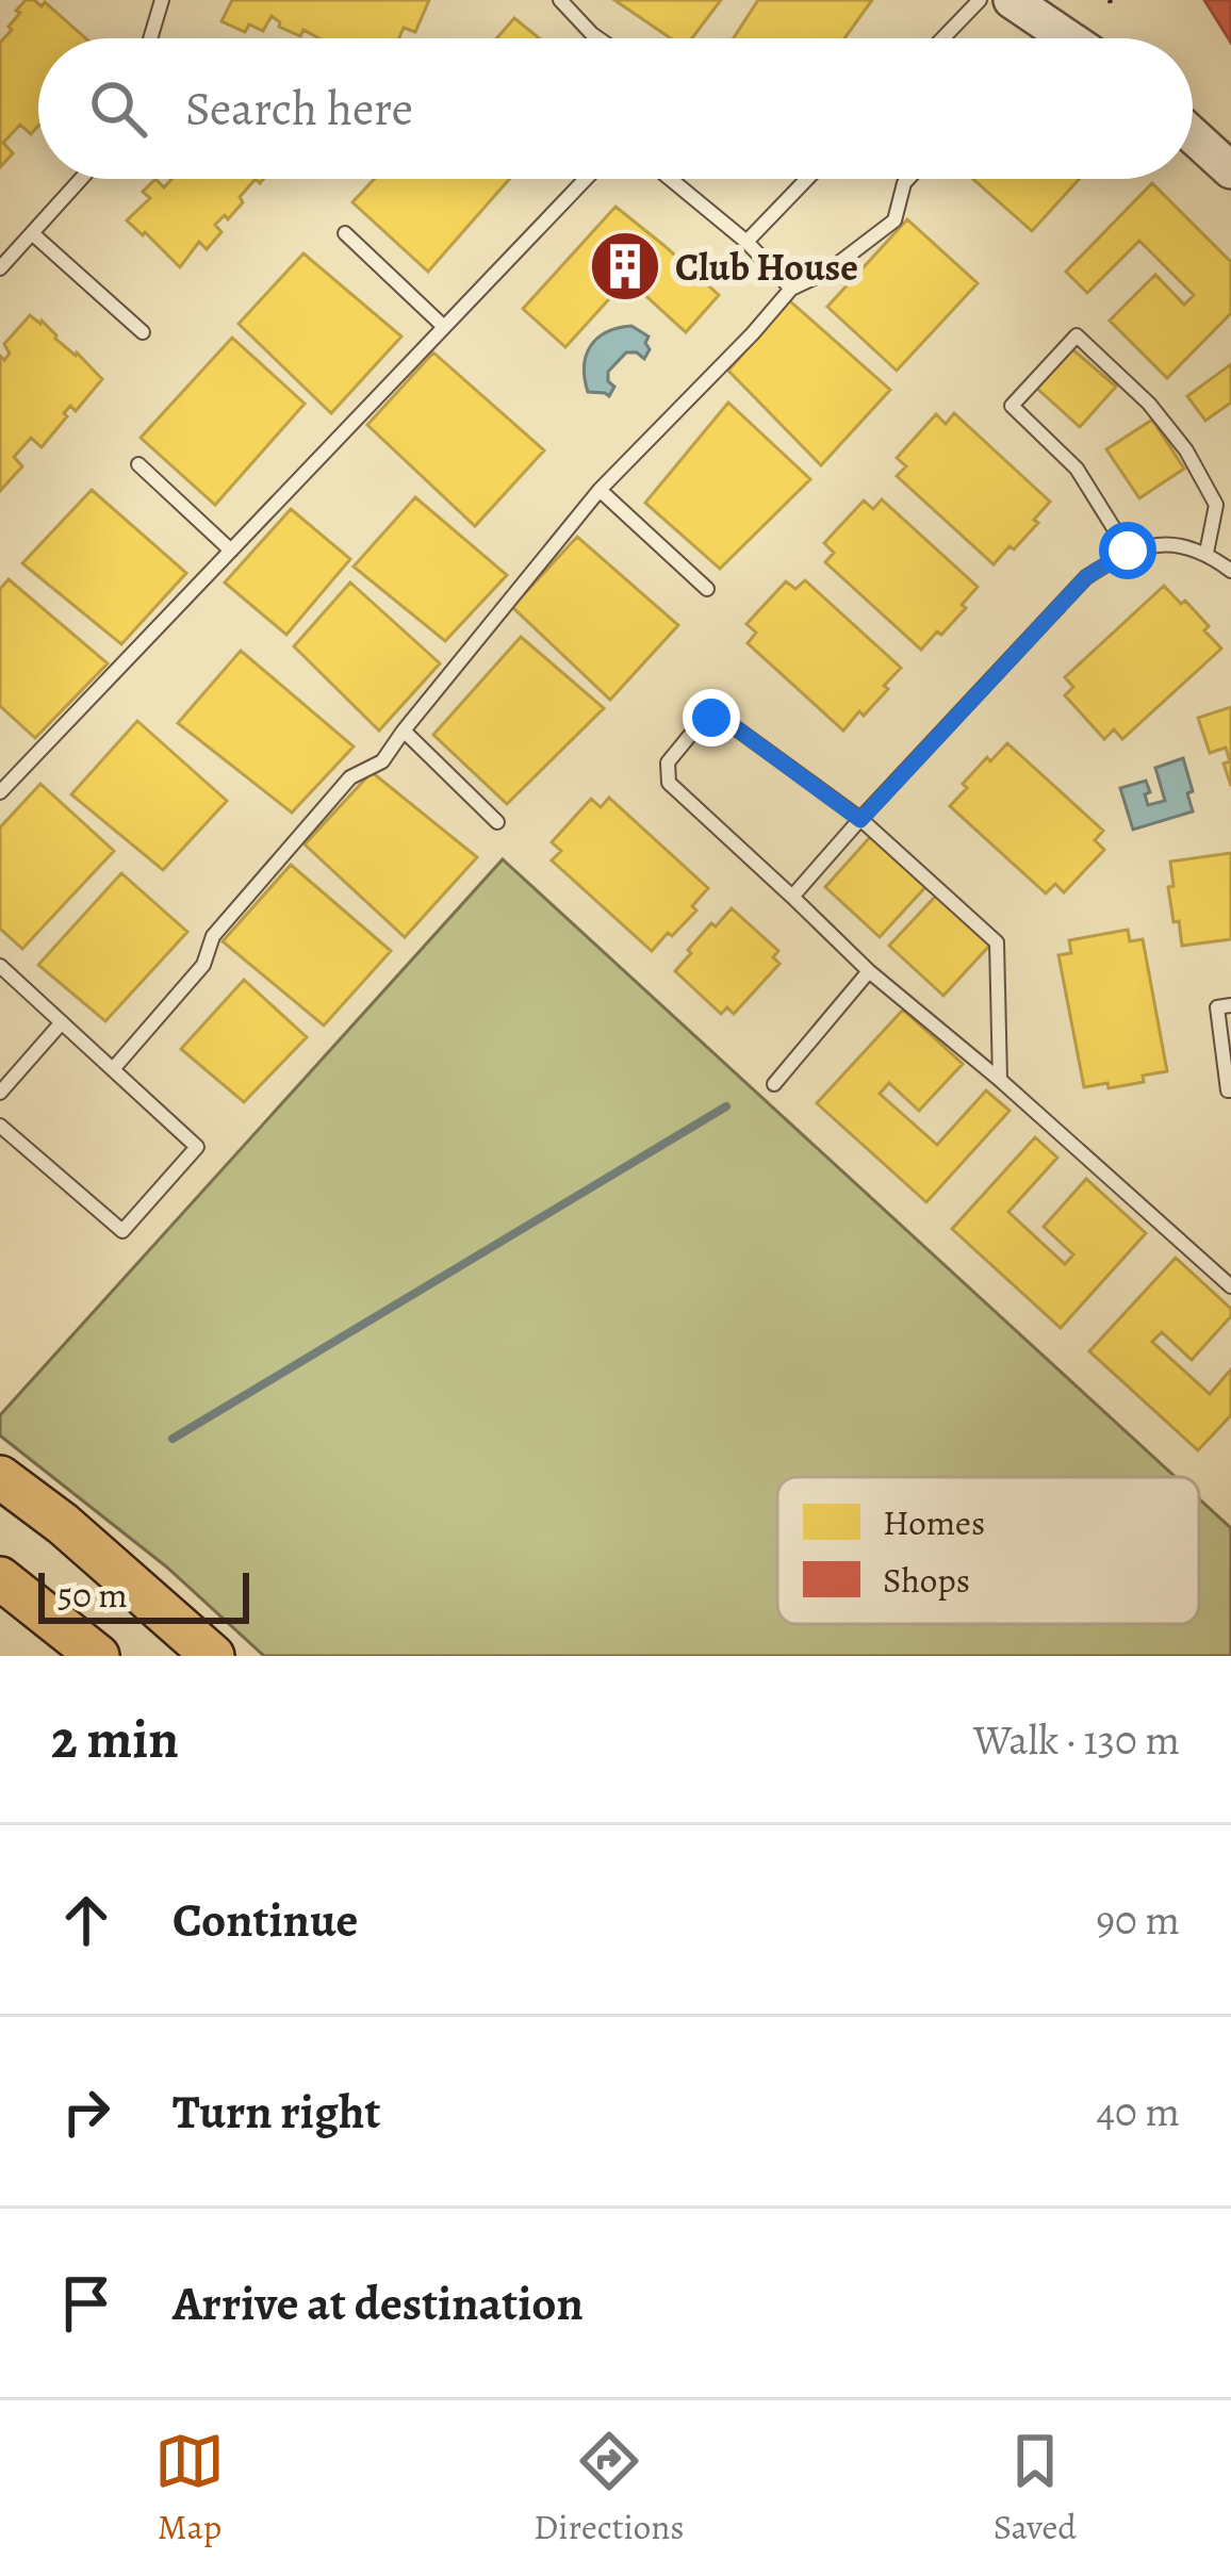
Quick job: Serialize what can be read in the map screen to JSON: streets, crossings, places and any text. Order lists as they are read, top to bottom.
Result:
{
  "places": {
    "building": ["Club House"]
  },
  "legend": ["Homes", "Shops"],
  "scale_bar": "50 m",
  "page": {
    "search": "Search here",
    "scale": "50 m",
    "heading": ["2 min", "Walk · 130 m"],
    "list": [
      ["Continue", "90 m"],
      ["Turn right", "40 m"],
      "Arrive at destination"
    ],
    "nav": ["Map", "Directions", "Saved"]
  }
}
